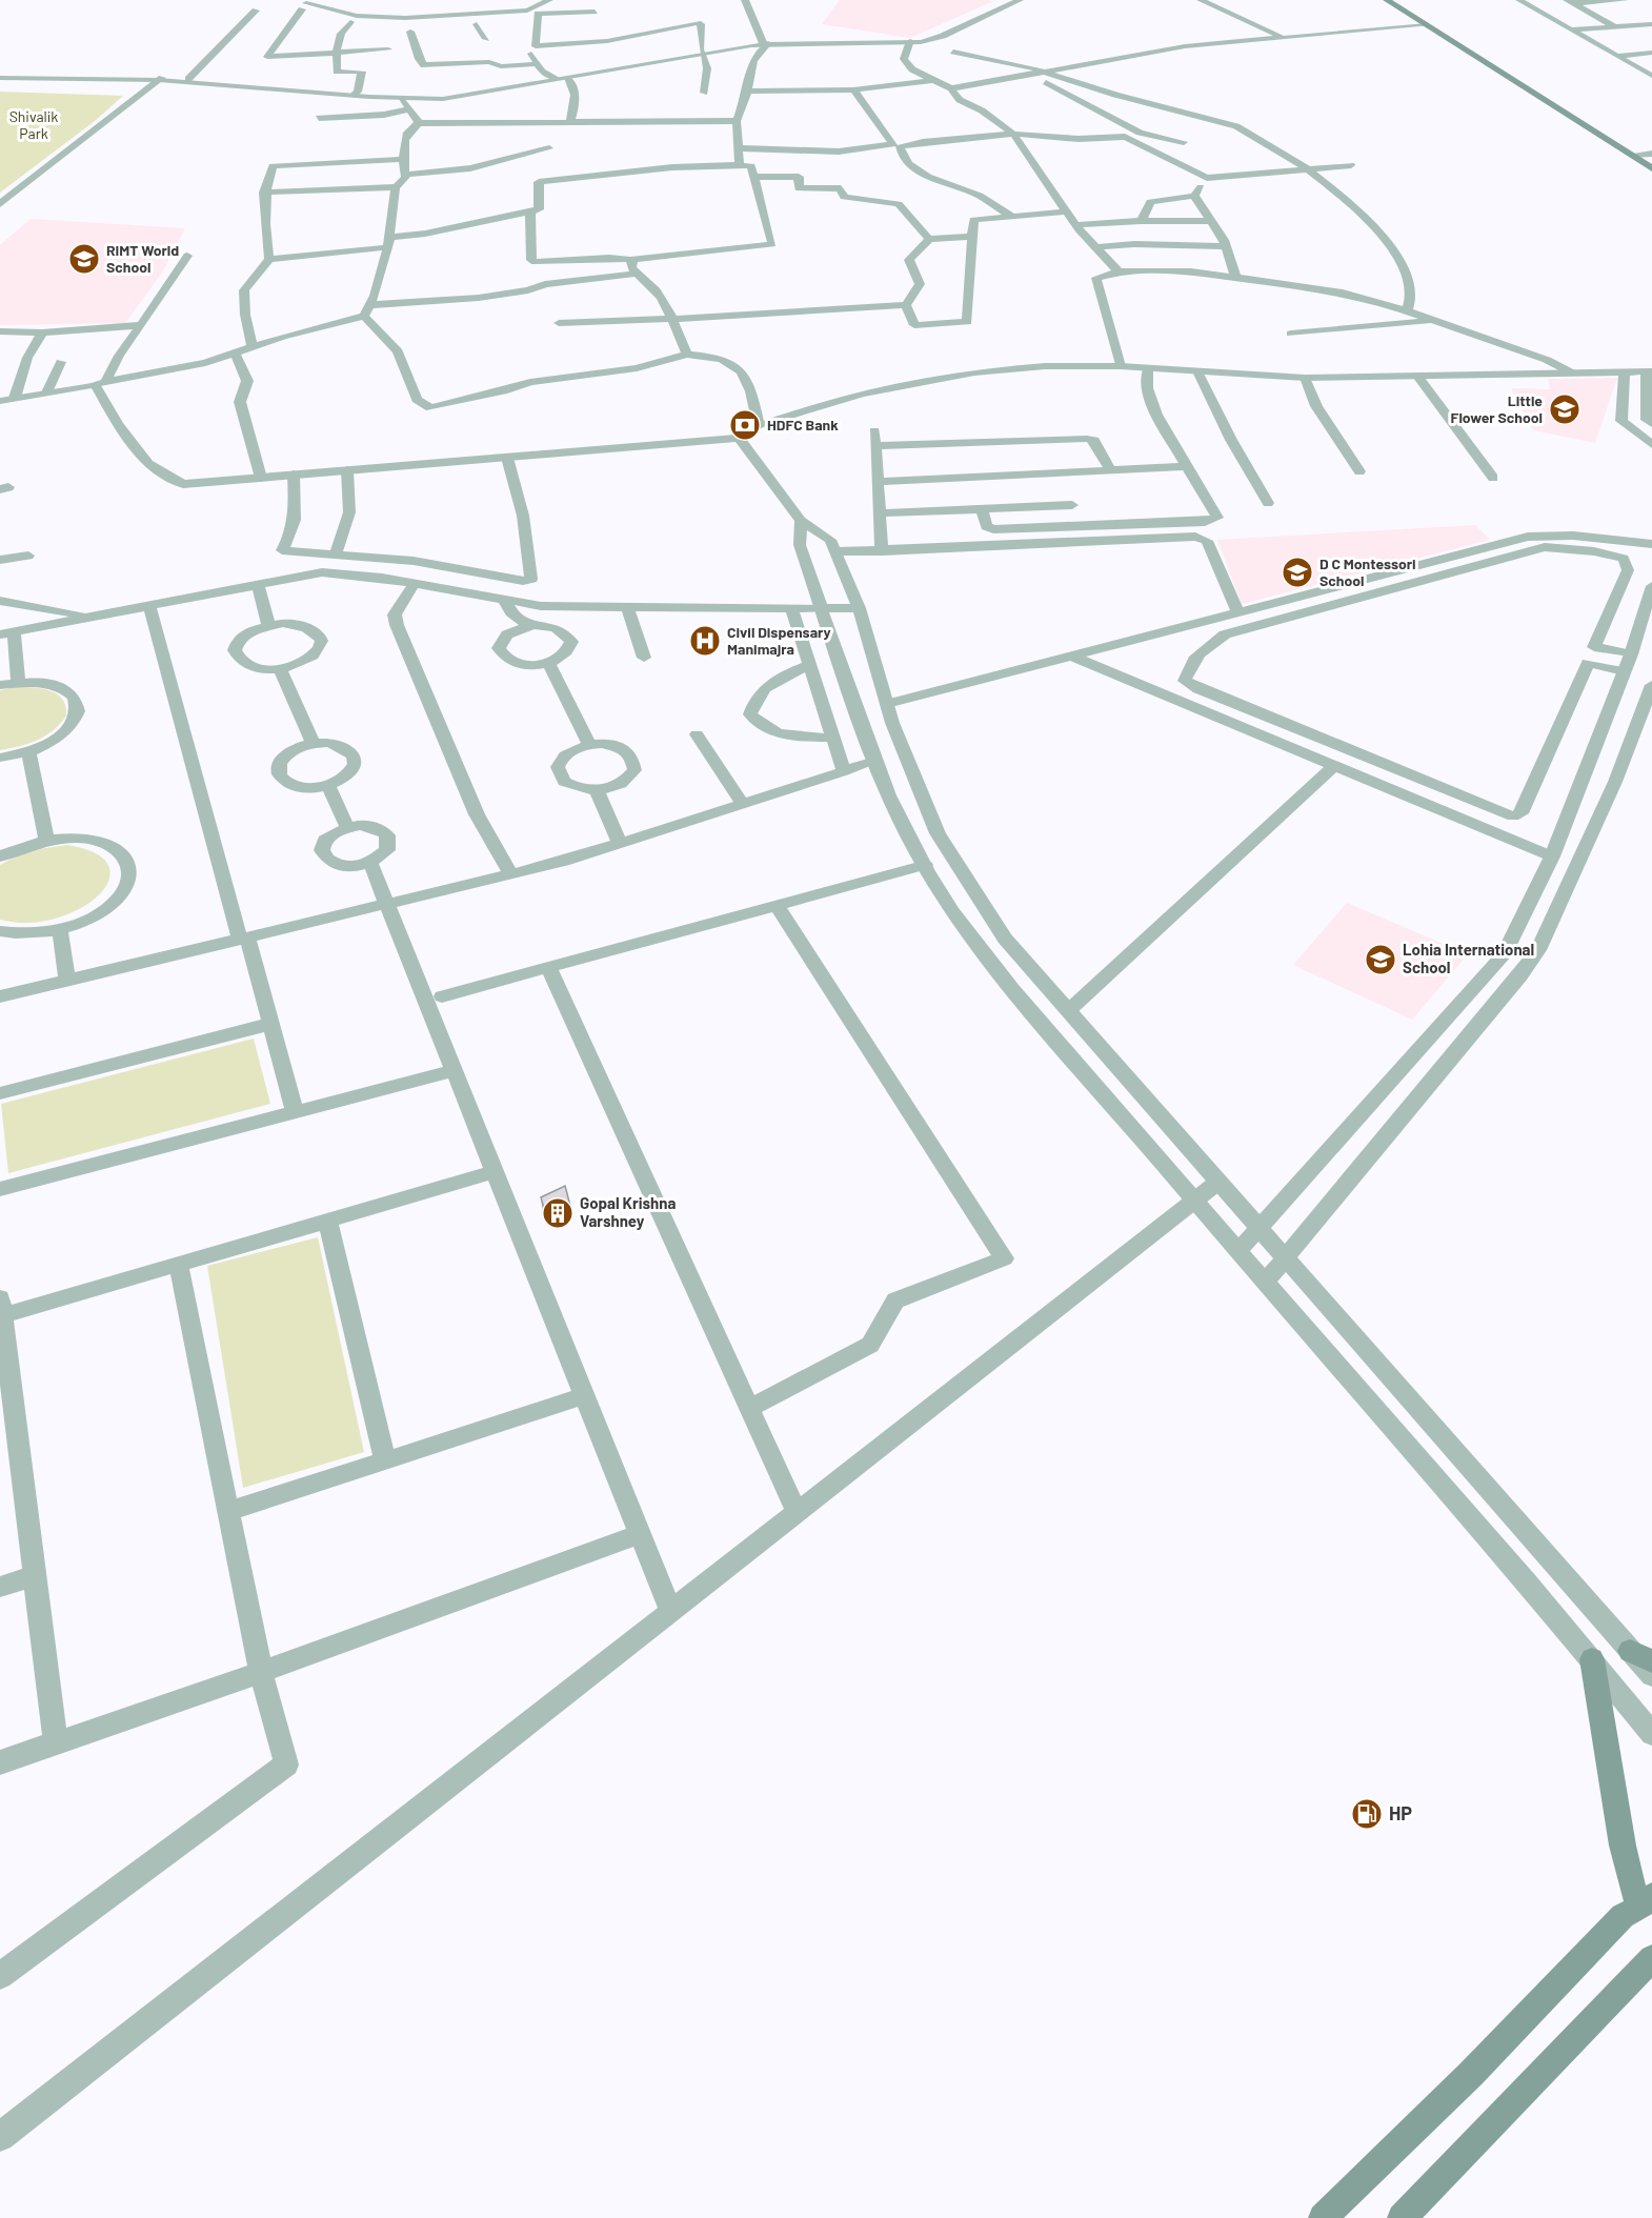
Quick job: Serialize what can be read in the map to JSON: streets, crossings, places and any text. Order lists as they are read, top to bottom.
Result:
{
  "parks": ["Shivalik Park"],
  "places": {
    "school or university": [
      "RIMT World School",
      "Little Flower School",
      "D C Montessori School",
      "Lohia International School"
    ],
    "bank": ["HDFC Bank"],
    "hospital": ["Civil Dispensary Manimajra"],
    "building": ["Gopal Krishna Varshney"],
    "fuel station": ["HP"]
  }
}
